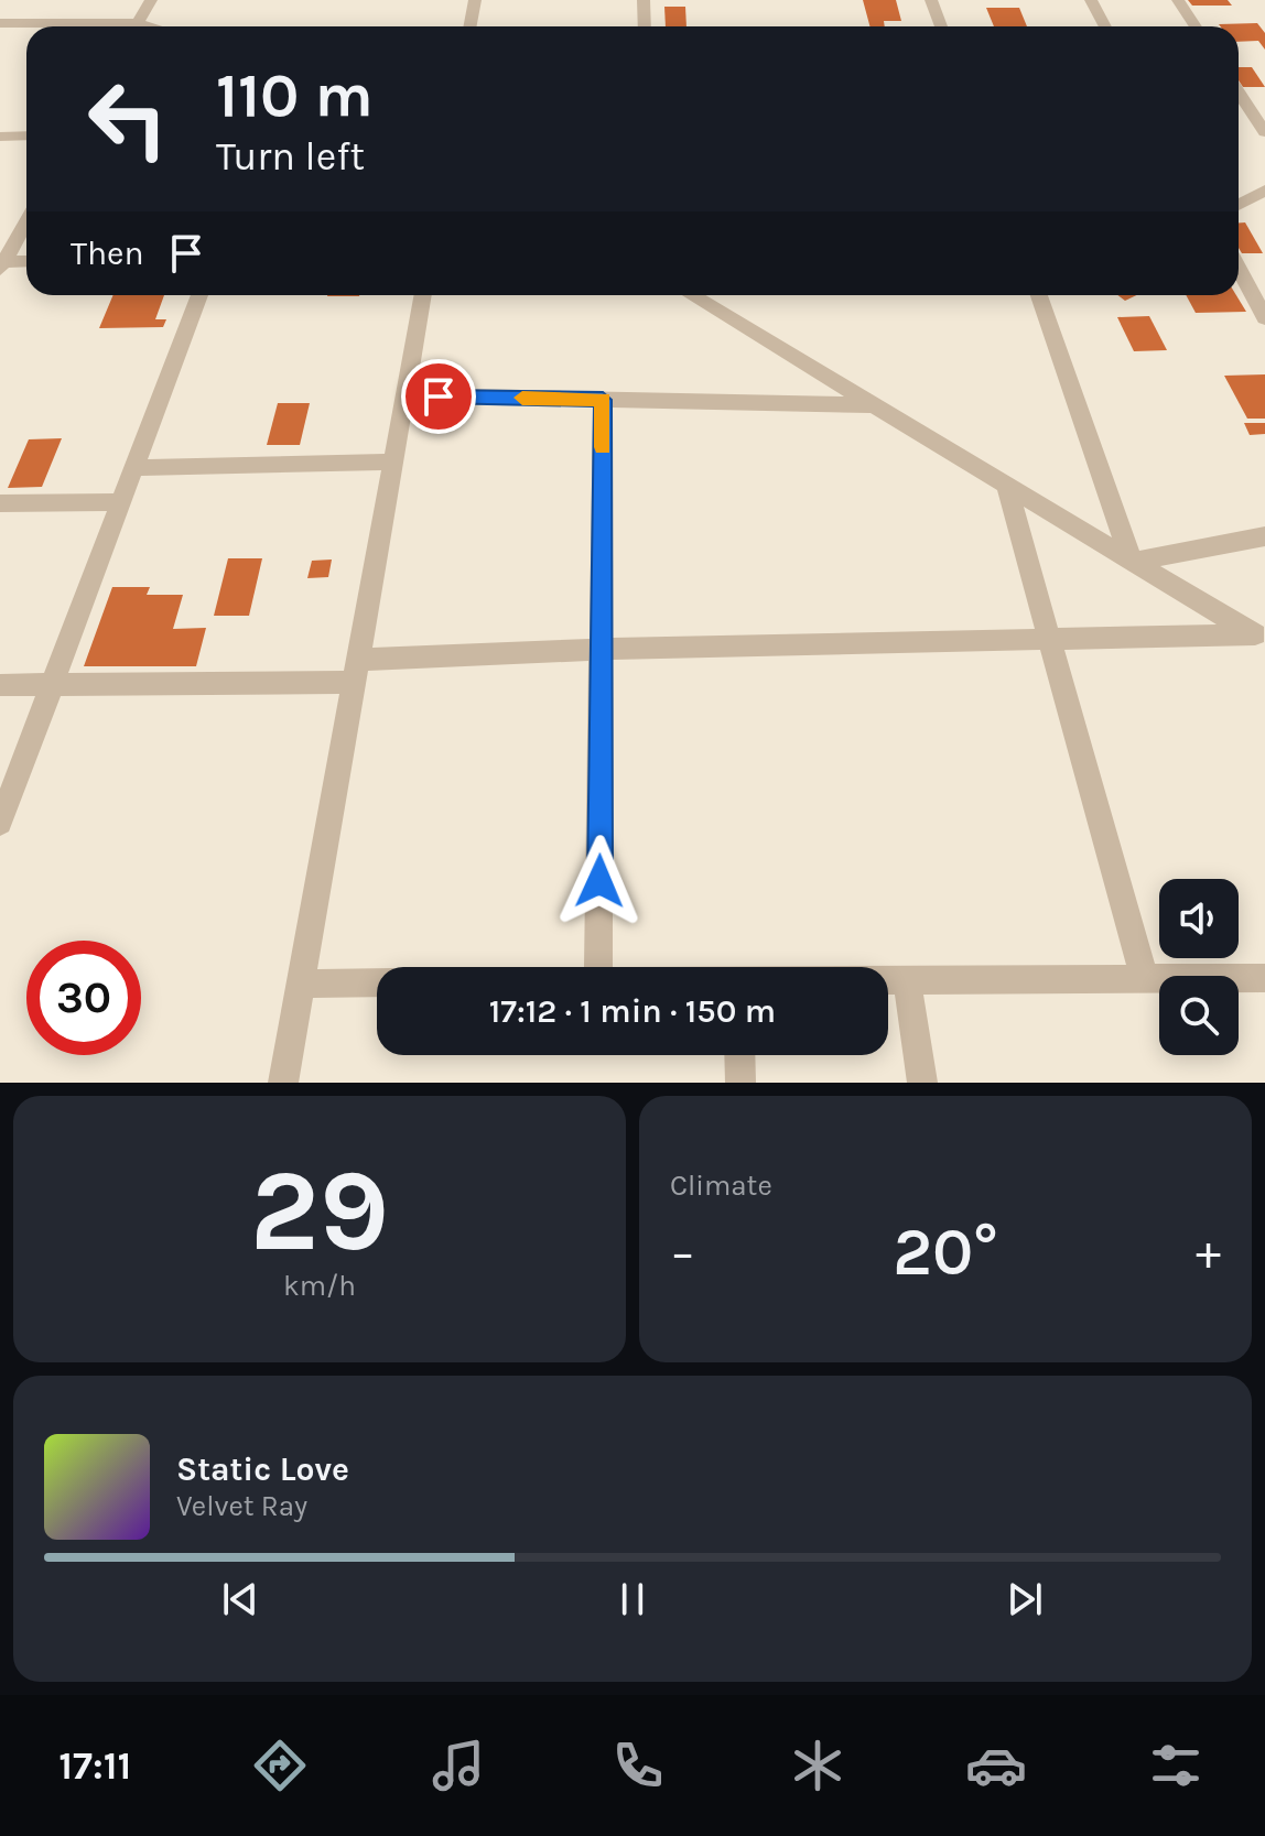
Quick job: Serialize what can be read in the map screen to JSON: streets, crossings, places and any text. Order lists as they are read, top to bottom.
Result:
{
  "page": {
    "turn": ["110 m", "Turn left"],
    "then": "Then",
    "limit": "30",
    "trip": "17:12 · 1 min · 150 m",
    "tile": [
      ["29", "km/h"],
      "Climate"
    ],
    "heat": ["−", "20°", "+"],
    "song": ["Static Love", "Velvet Ray"],
    "tabs": "17:11"
  }
}
